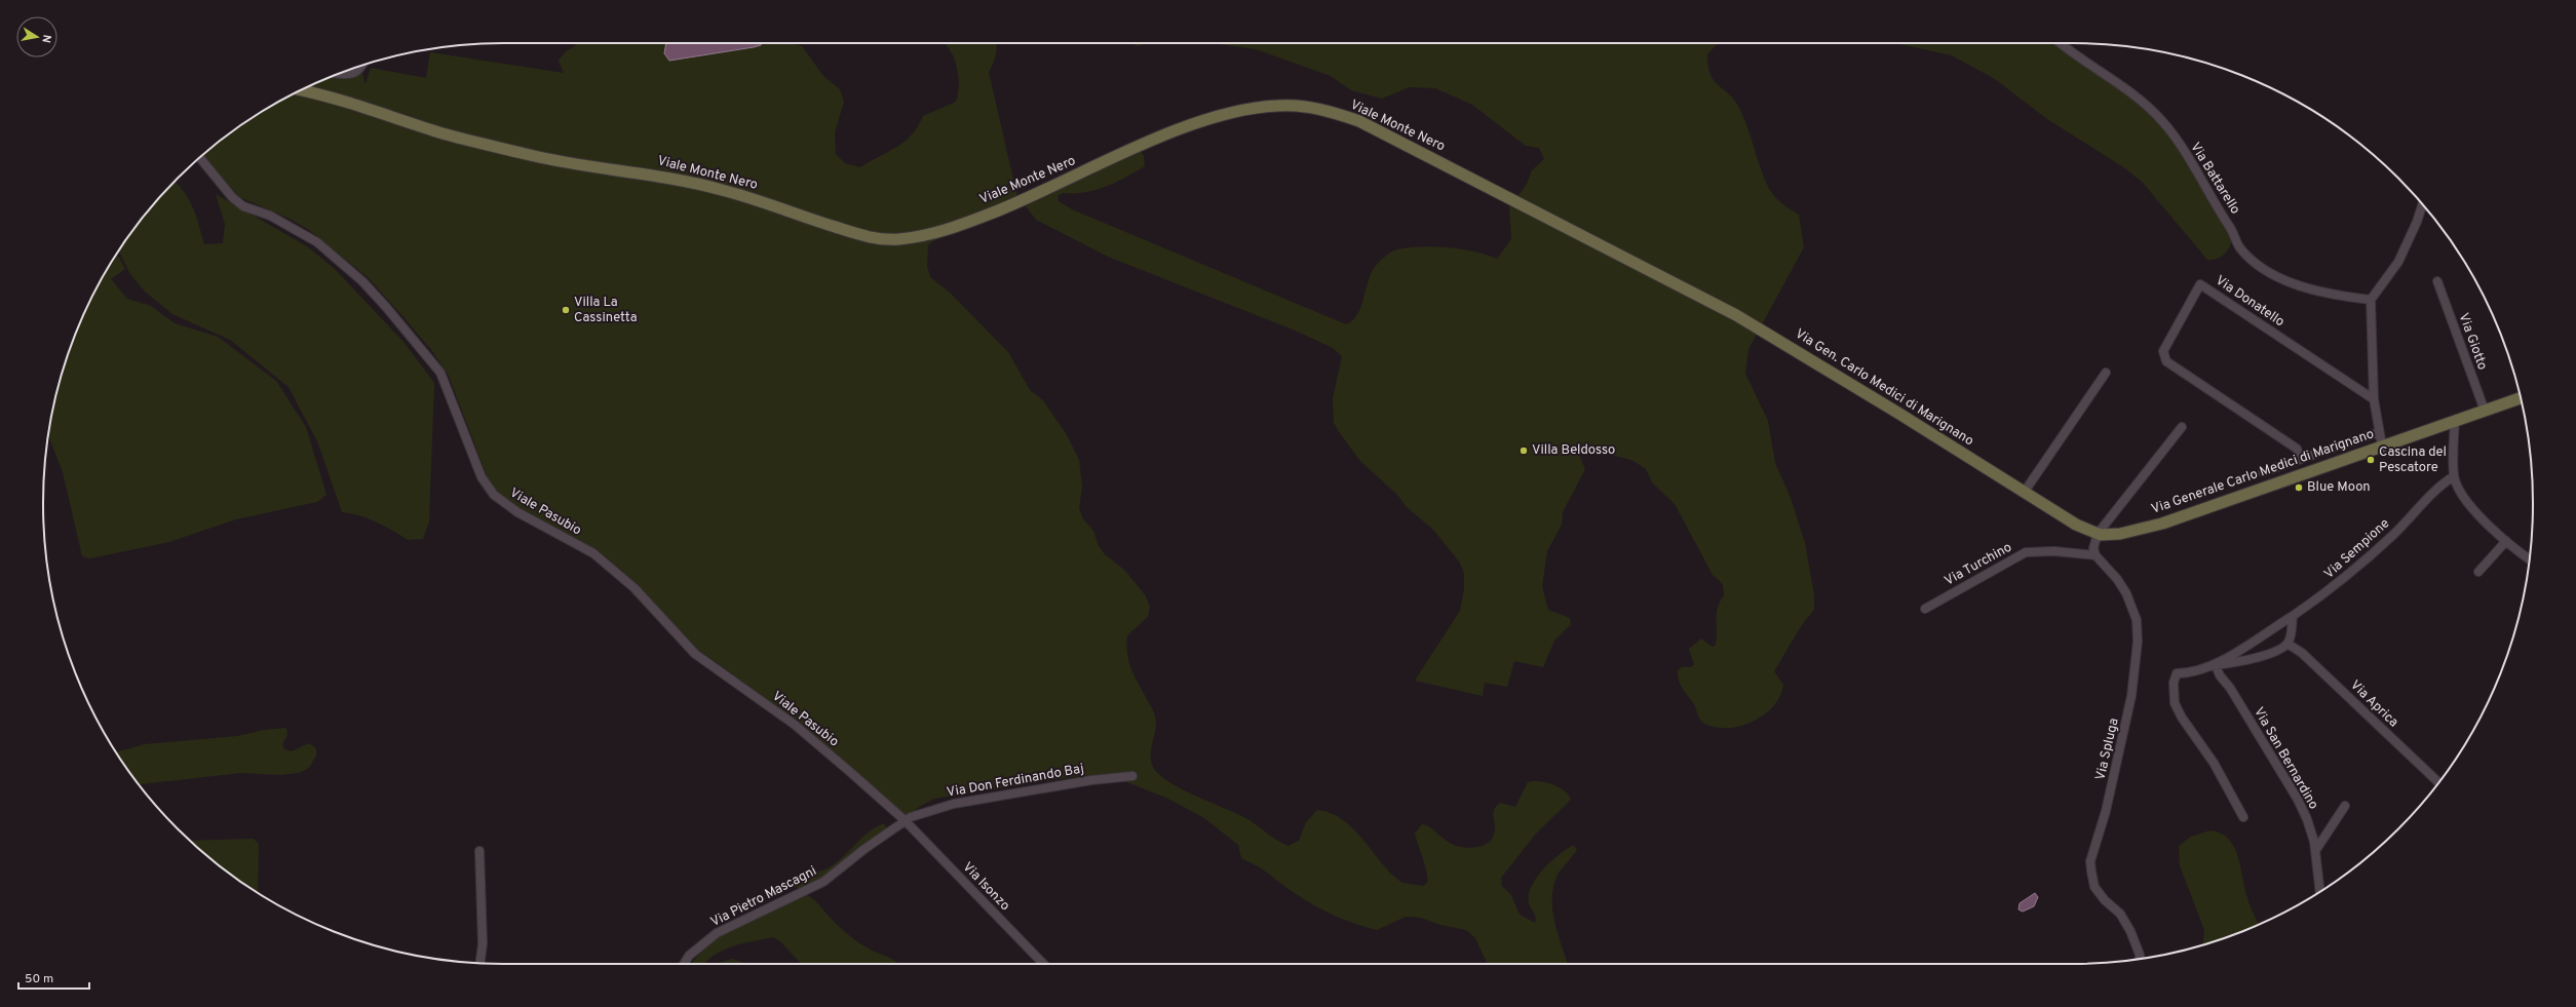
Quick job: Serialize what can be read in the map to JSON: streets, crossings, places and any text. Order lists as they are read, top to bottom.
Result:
{
  "streets": {
    "street": [
      "Viale Monte Nero",
      "Via Battarello",
      "Via Donatello",
      "Via Giotto",
      "Via Gen. Carlo Medici di Marignano",
      "Via Generale Carlo Medici di Marignano",
      "Viale Pasubio",
      "Via Sempione",
      "Via Turchino",
      "Via Aprica",
      "Via Spluga",
      "Via San Bernardino",
      "Via Don Ferdinando Baj",
      "Via Isonzo",
      "Via Pietro Mascagni"
    ]
  },
  "crossings": [
    ["Viale Monte Nero", "Via Gen. Carlo Medici di Marignano"],
    ["Via Donatello", "Via Generale Carlo Medici di Marignano"],
    ["Via Giotto", "Via Generale Carlo Medici di Marignano"],
    ["Via Gen. Carlo Medici di Marignano", "Via Generale Carlo Medici di Marignano"],
    ["Viale Pasubio", "Via Don Ferdinando Baj"],
    ["Viale Pasubio", "Via Isonzo"],
    ["Viale Pasubio", "Via Pietro Mascagni"],
    ["Via Turchino", "Via Spluga"],
    ["Via Don Ferdinando Baj", "Via Isonzo"],
    ["Via Don Ferdinando Baj", "Via Pietro Mascagni"],
    ["Via Isonzo", "Via Pietro Mascagni"]
  ],
  "places": [
    "Villa La Cassinetta",
    "Villa Beldosso",
    "Cascina del Pescatore",
    "Blue Moon"
  ],
  "scale_bar": "50 m",
  "north": "right"
}
